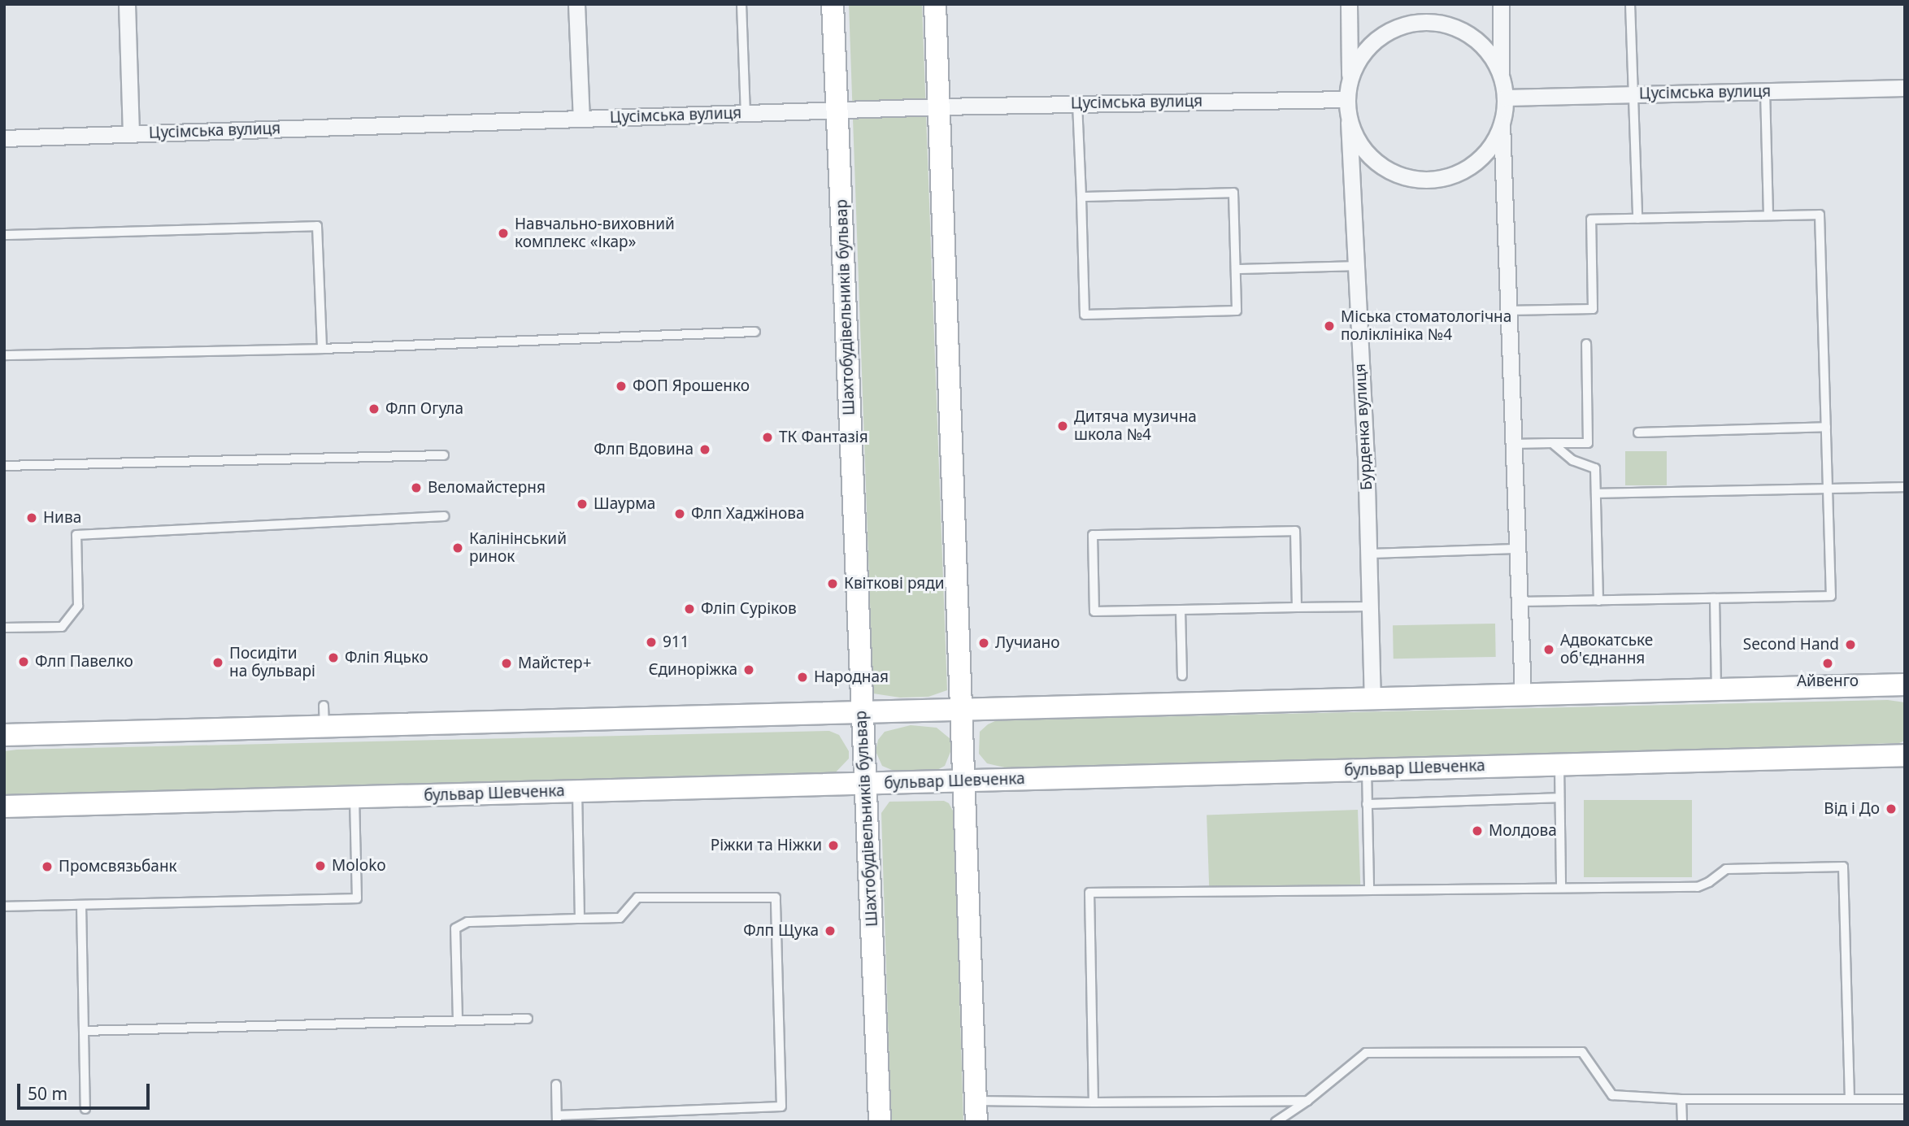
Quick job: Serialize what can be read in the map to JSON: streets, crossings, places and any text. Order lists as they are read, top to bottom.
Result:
{
  "streets": {
    "main road": ["Шахтобудівельників бульвар", "бульвар Шевченка"],
    "street": ["Цусімська вулиця", "Бурденка вулиця"]
  },
  "crossings": [
    ["Цусімська вулиця", "Шахтобудівельників бульвар"],
    ["Цусімська вулиця", "Бурденка вулиця"],
    ["Шахтобудівельників бульвар", "бульвар Шевченка"]
  ],
  "places": [
    "Навчально-виховний комплекс «Ікар»",
    "Міська стоматологічна поліклініка №4",
    "ФОП Ярошенко",
    "Флп Огула",
    "Дитяча музична школа №4",
    "ТК Фантазія",
    "Флп Вдовина",
    "Веломайстерня",
    "Шаурма",
    "Флп Хаджінова",
    "Нива",
    "Калінінський ринок",
    "Квіткові ряди",
    "Фліп Суріков",
    "911",
    "Лучиано",
    "Second Hand",
    "Адвокатське об'єднання",
    "Фліп Яцько",
    "Флп Павелко",
    "Посидіти на бульварі",
    "Майстер+",
    "Айвенго",
    "Єдиноріжка",
    "Народная",
    "Від і До",
    "Молдова",
    "Ріжки та Ніжки",
    "Moloko",
    "Промсвязьбанк",
    "Флп Щука"
  ],
  "scale_bar": "50 m"
}
